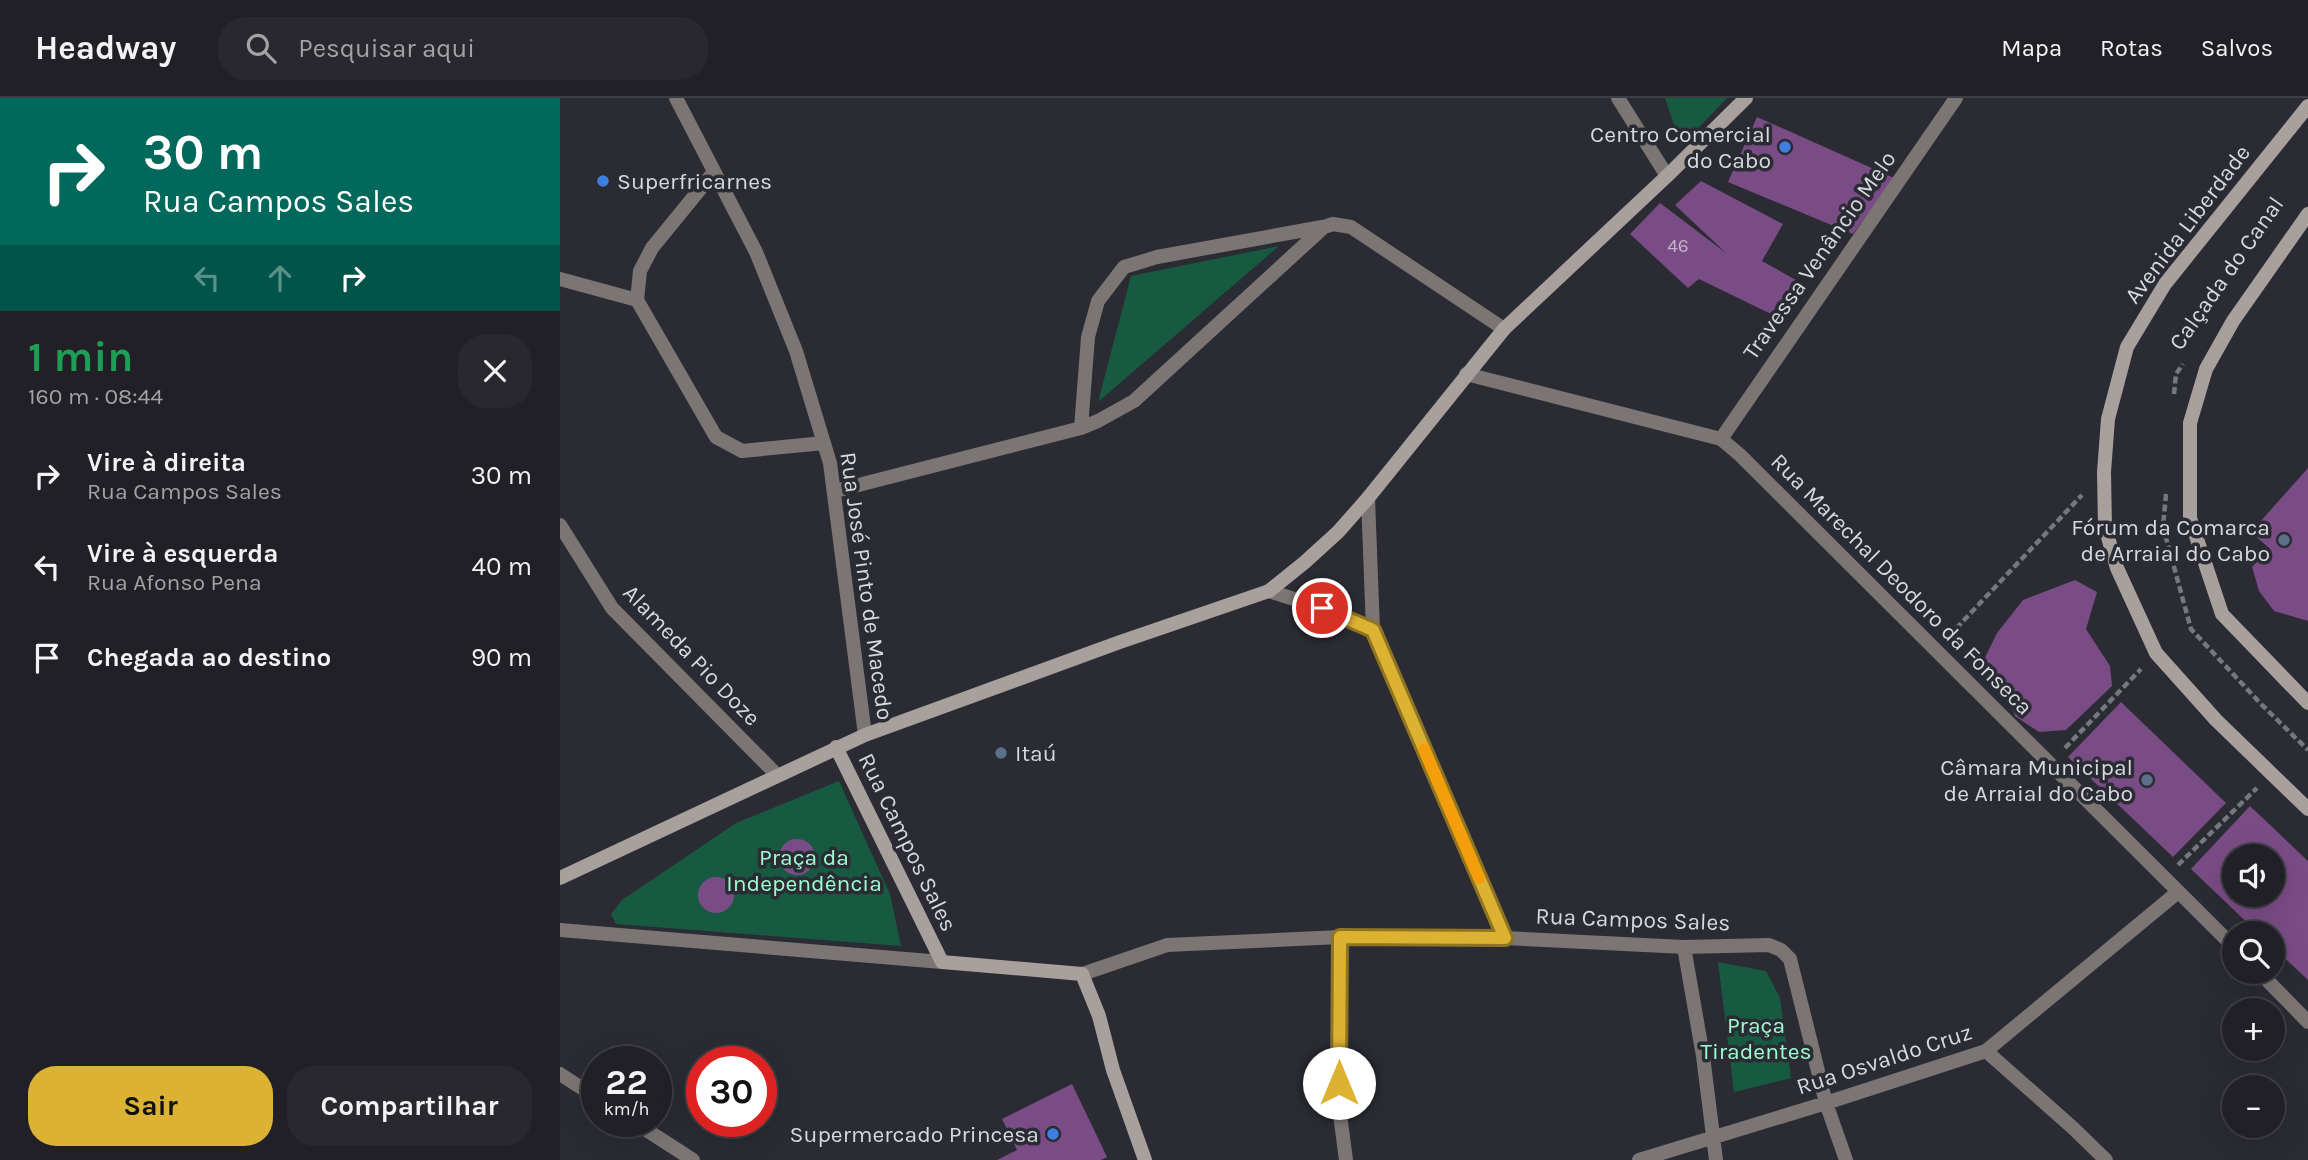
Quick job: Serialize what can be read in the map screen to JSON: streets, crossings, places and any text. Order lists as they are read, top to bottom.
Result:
{
  "streets": {
    "main road": ["Avenida Liberdade", "Rua Campos Sales"],
    "street": [
      "Travessa Venâncio Melo",
      "Rua Marechal Deodoro da Fonseca",
      "Rua José Pinto de Macedo",
      "Alameda Pio Doze",
      "Rua Osvaldo Cruz"
    ],
    "path": ["Calçada do Canal"]
  },
  "crossings": [
    ["Travessa Venâncio Melo", "Rua Marechal Deodoro da Fonseca"],
    ["Rua Marechal Deodoro da Fonseca", "Rua Osvaldo Cruz"],
    ["Rua Campos Sales", "Rua Osvaldo Cruz"]
  ],
  "parks": ["Praça da Independência", "Praça Tiradentes"],
  "places": [
    "Centro Comercial do Cabo",
    "Superfricarnes",
    "Fórum da Comarca de Arraial do Cabo",
    "Itaú",
    "Câmara Municipal de Arraial do Cabo",
    "Supermercado Princesa"
  ],
  "house_numbers": ["46"],
  "page": {
    "header": "Headway",
    "search": "Pesquisar aqui",
    "nav": ["Mapa", "Rotas", "Salvos"],
    "turn": ["30 m", "Rua Campos Sales"],
    "heading": ["1 min", "160 m · 08:44"],
    "list": [
      {
        "name": "Vire à direita",
        "note": "Rua Campos Sales",
        "value": "30 m"
      },
      {
        "name": "Vire à esquerda",
        "note": "Rua Afonso Pena",
        "value": "40 m"
      },
      {
        "name": "Chegada ao destino",
        "value": "90 m"
      }
    ],
    "map_buttons": ["+", "−"],
    "speed": "22 km/h",
    "limit": "30",
    "buttons": ["Sair", "Compartilhar"]
  }
}
